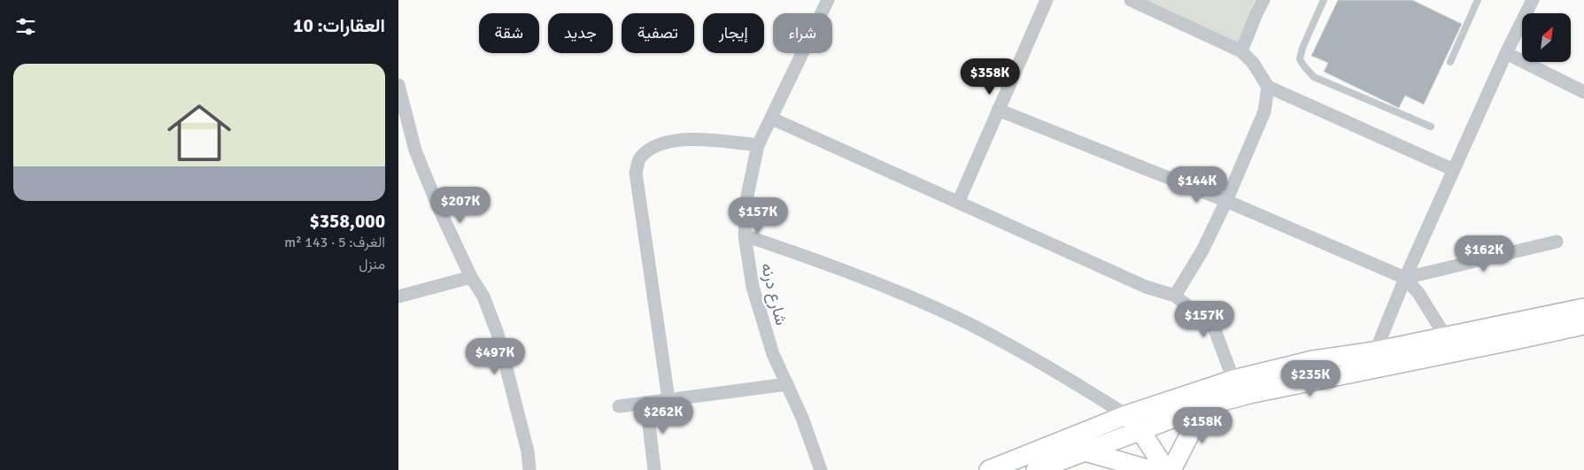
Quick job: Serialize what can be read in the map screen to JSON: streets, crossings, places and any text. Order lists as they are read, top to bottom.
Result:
{
  "streets": {
    "street": ["شارع درنه"]
  },
  "north": "top right",
  "page": {
    "heading": "العقارات: 10",
    "chip": [
      "شراء",
      "إيجار",
      "تصفية",
      "جديد",
      "شقة"
    ],
    "list": [
      {
        "name": "$358,000",
        "note": "الغرف: 5 · 143 m² · منزل"
      }
    ],
    "price": [
      "$358K",
      "$144K",
      "$207K",
      "$157K",
      "$162K",
      "$157K",
      "$497K",
      "$235K",
      "$262K",
      "$158K"
    ]
  }
}
